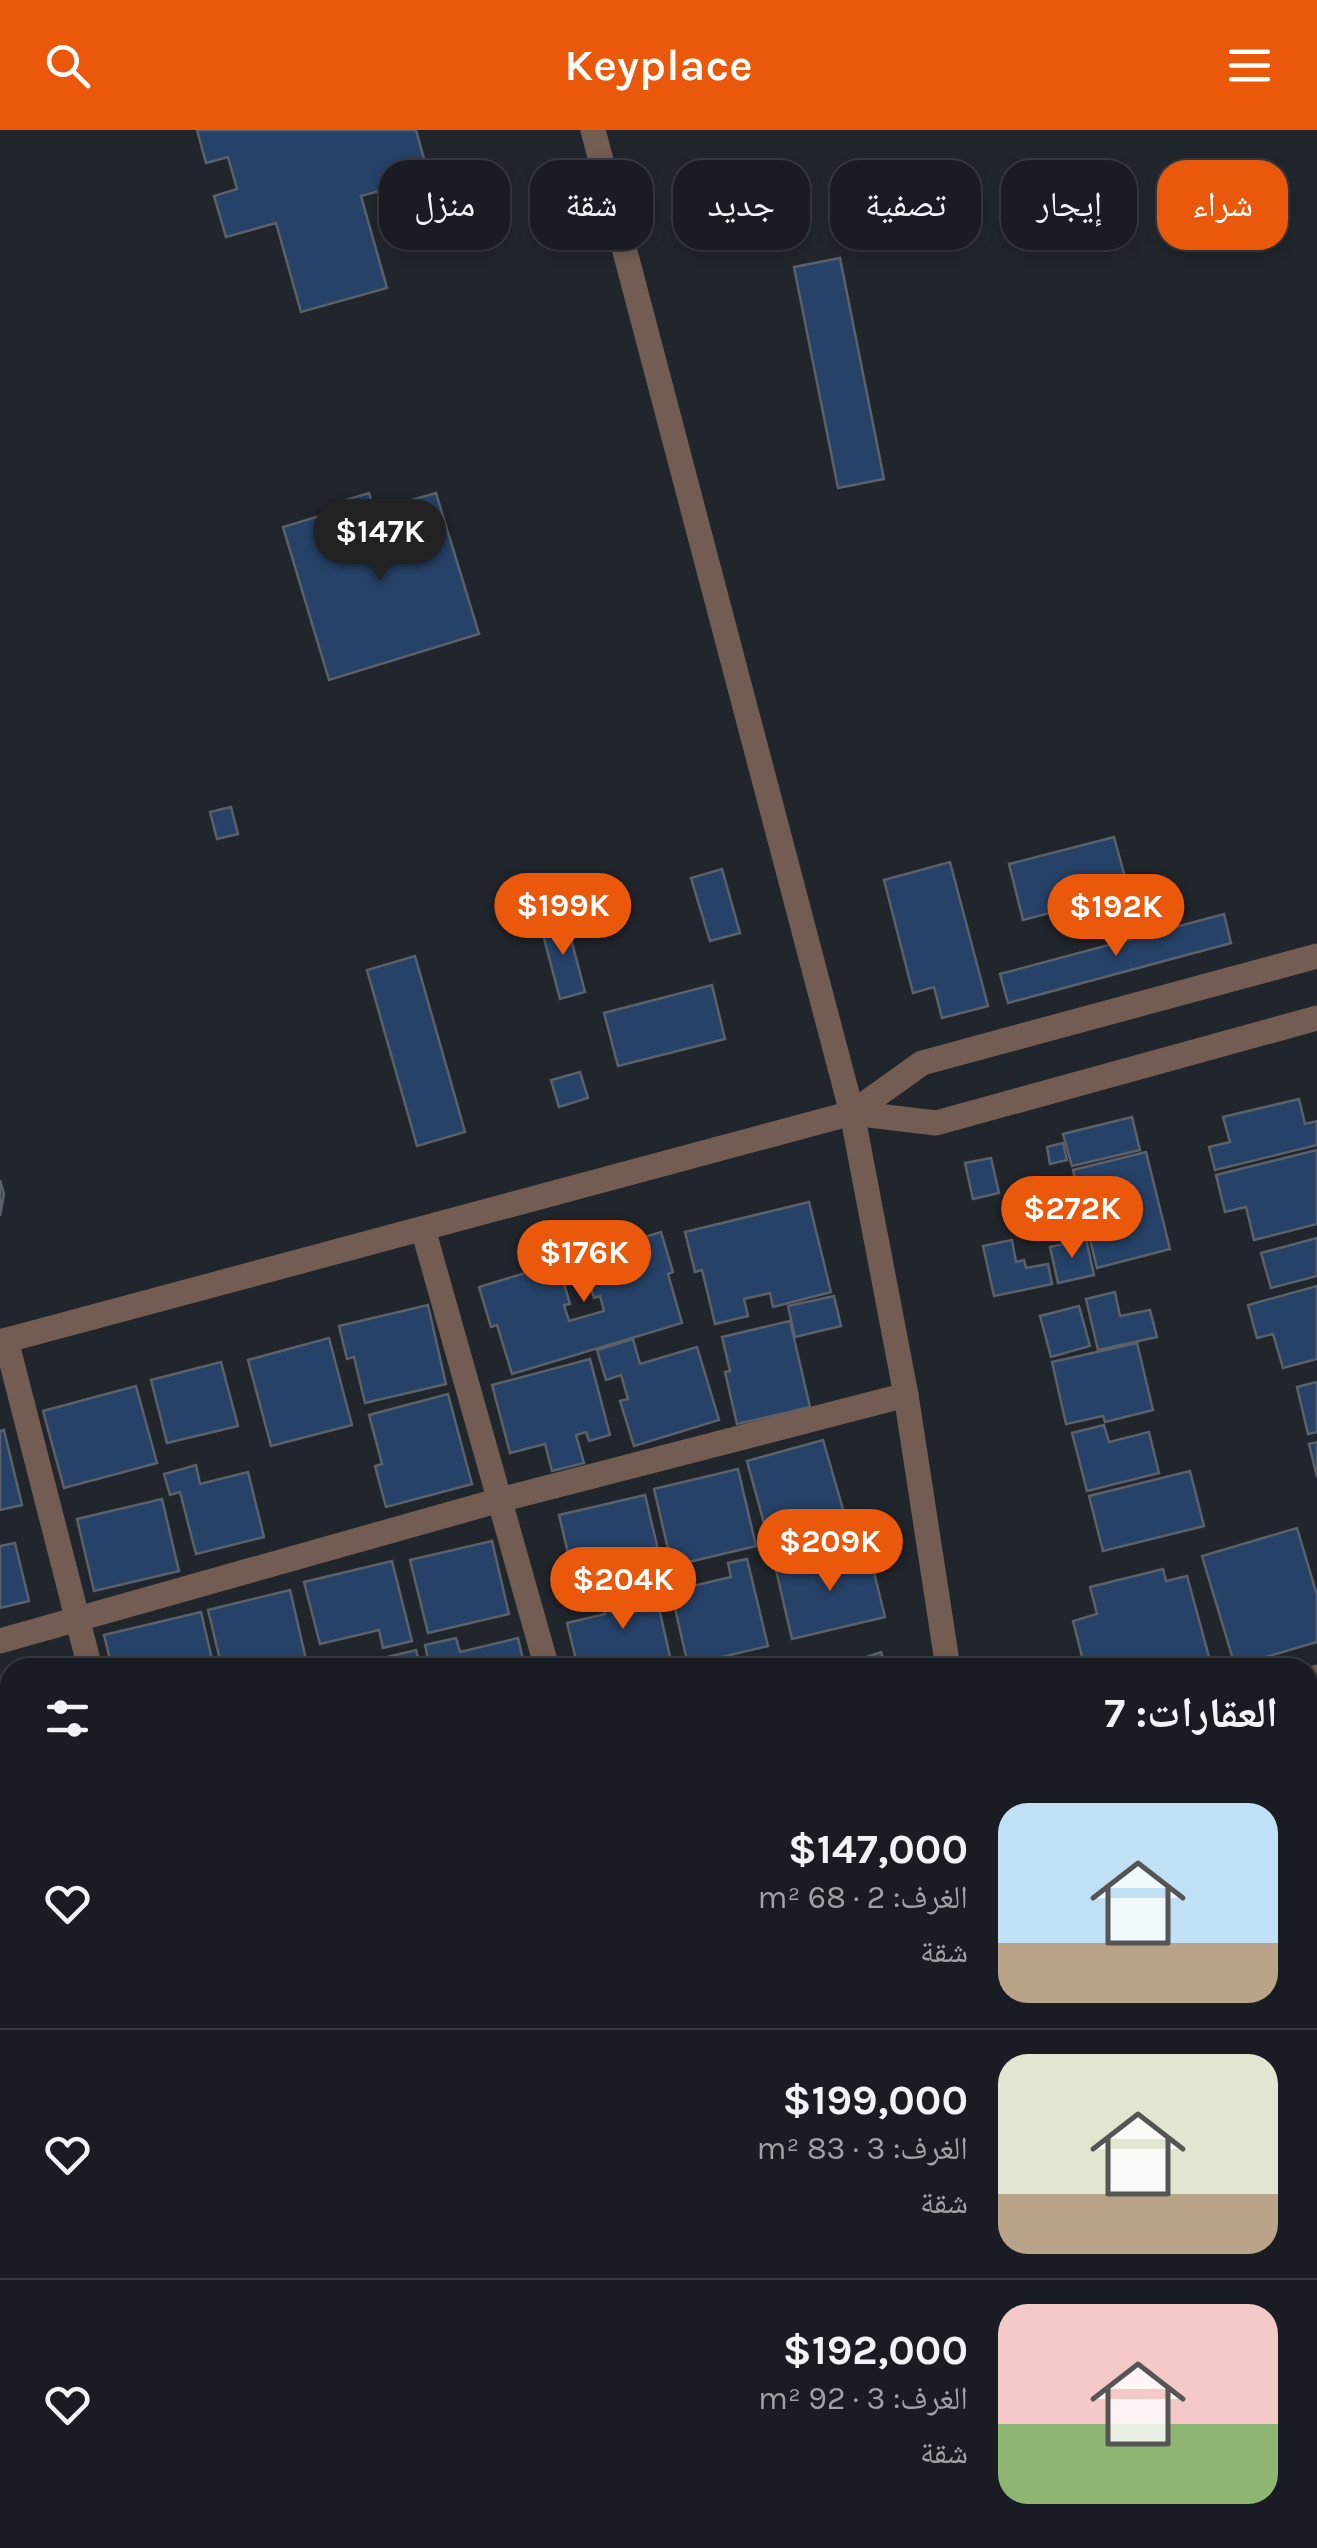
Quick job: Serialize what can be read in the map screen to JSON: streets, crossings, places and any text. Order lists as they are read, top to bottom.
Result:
{
  "page": {
    "header": "Keyplace",
    "chip": [
      "شراء",
      "إيجار",
      "تصفية",
      "جديد",
      "شقة",
      "منزل"
    ],
    "price": [
      "$147K",
      "$199K",
      "$192K",
      "$272K",
      "$176K",
      "$209K",
      "$204K"
    ],
    "heading": "العقارات: 7",
    "list": [
      {
        "name": "$147,000",
        "note": "الغرف: 2 · 68 m² · شقة"
      },
      {
        "name": "$199,000",
        "note": "الغرف: 3 · 83 m² · شقة"
      },
      {
        "name": "$192,000",
        "note": "الغرف: 3 · 92 m² · شقة"
      }
    ]
  }
}
